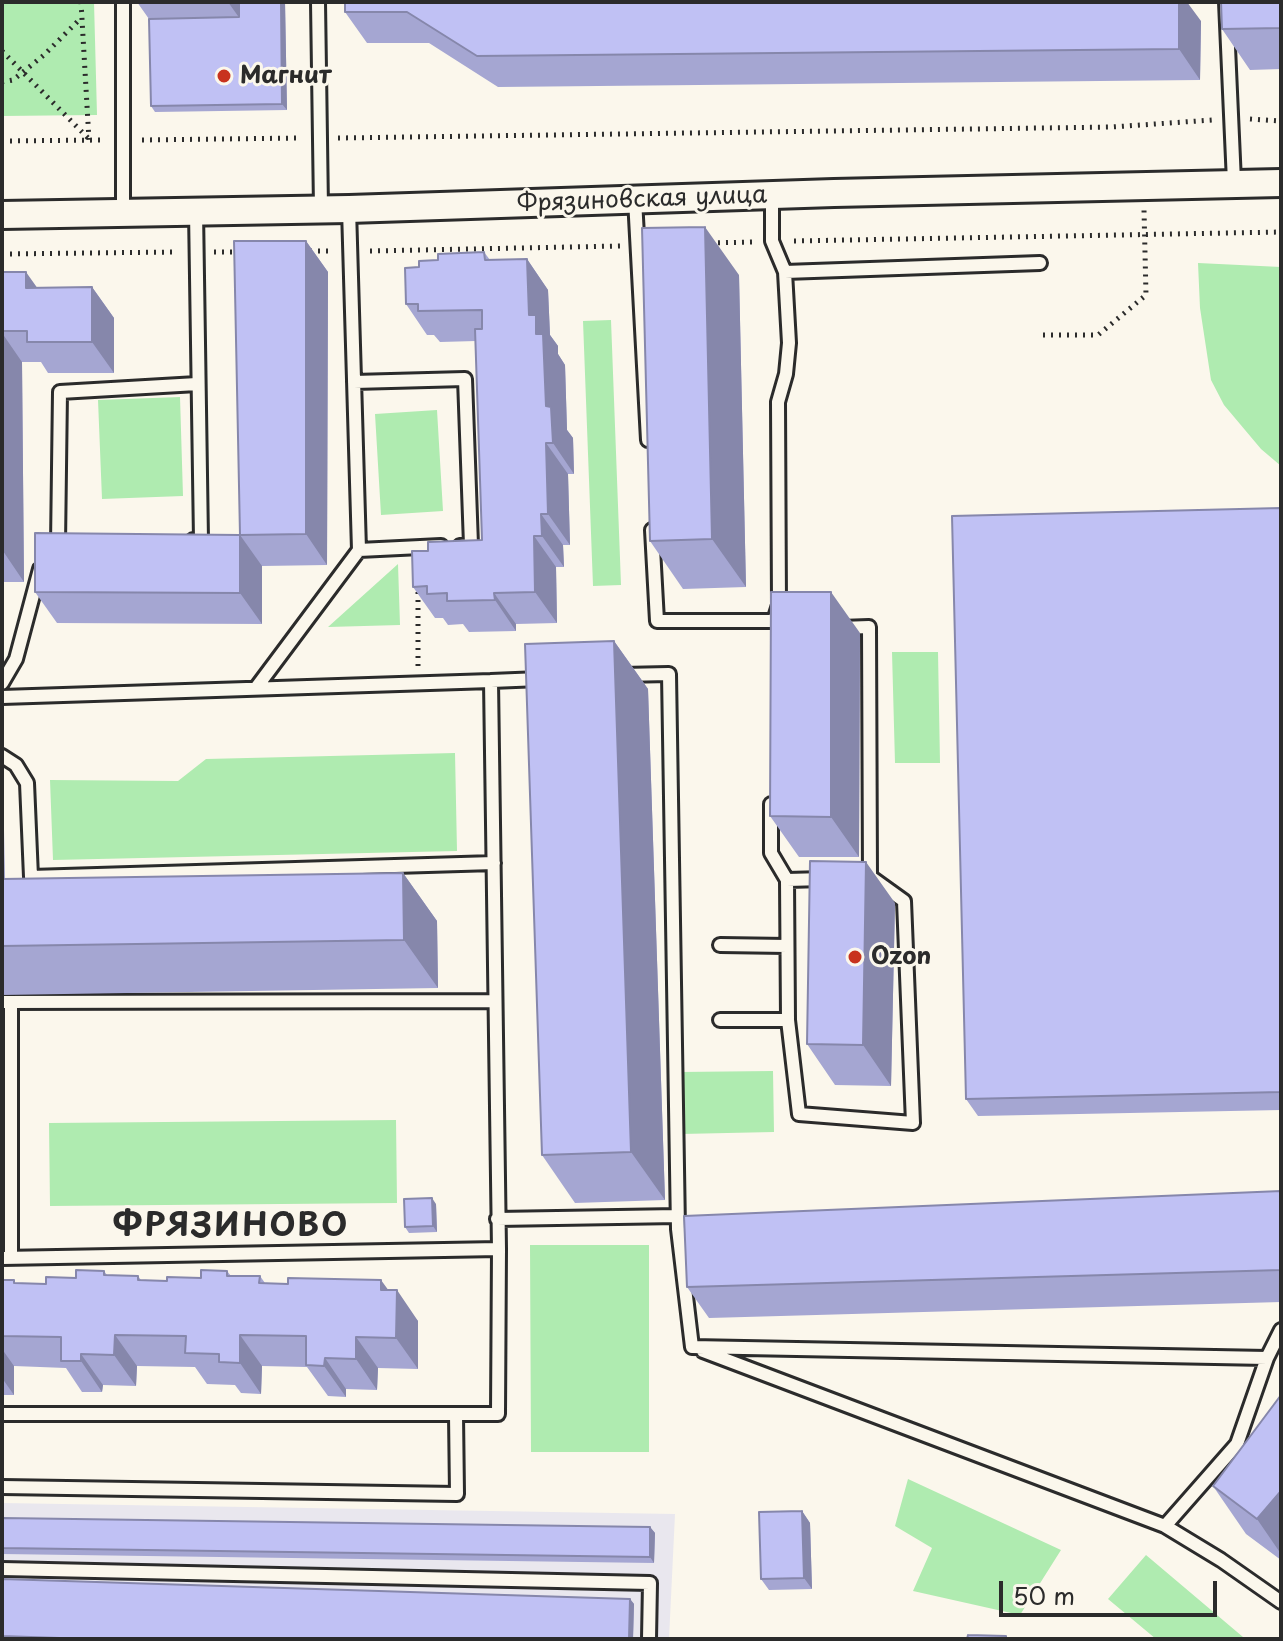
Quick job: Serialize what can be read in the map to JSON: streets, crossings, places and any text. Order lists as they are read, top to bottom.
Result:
{
  "streets": {
    "street": ["Фрязиновская улица"]
  },
  "districts": ["ФРЯЗИНОВО"],
  "places": ["Магнит", "Ozon"],
  "scale_bar": "50 m"
}
